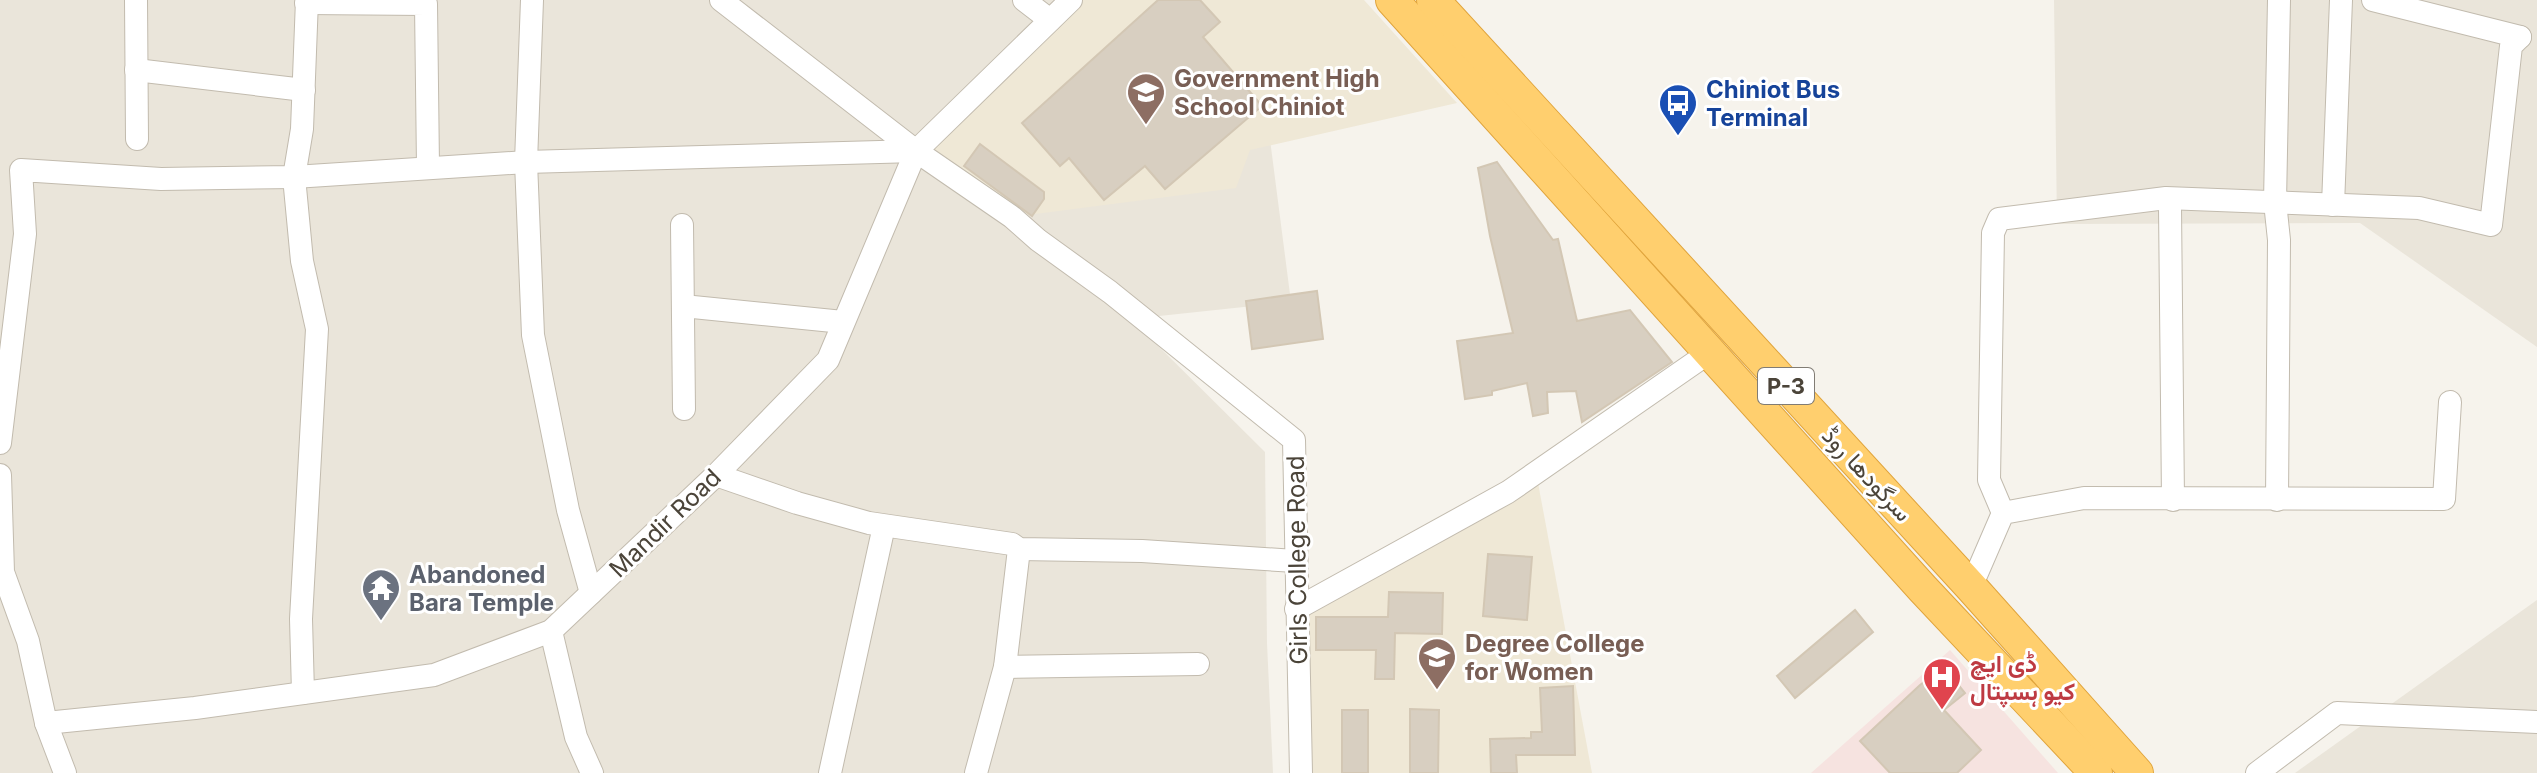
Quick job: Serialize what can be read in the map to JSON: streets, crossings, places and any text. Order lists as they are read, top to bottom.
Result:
{
  "streets": {
    "highway": ["P-3", "سرگودھا روڈ"],
    "street": ["Mandir Road", "Girls College Road"]
  },
  "crossings": [
    ["Mandir Road", "Girls College Road"]
  ],
  "places": {
    "school or university": ["Government High School Chiniot", "Degree College for Women"],
    "bus stop": ["Chiniot Bus Terminal"],
    "temple": ["Abandoned Bara Temple"],
    "hospital": ["ڈی ایچ کیو ہسپتال"]
  }
}
